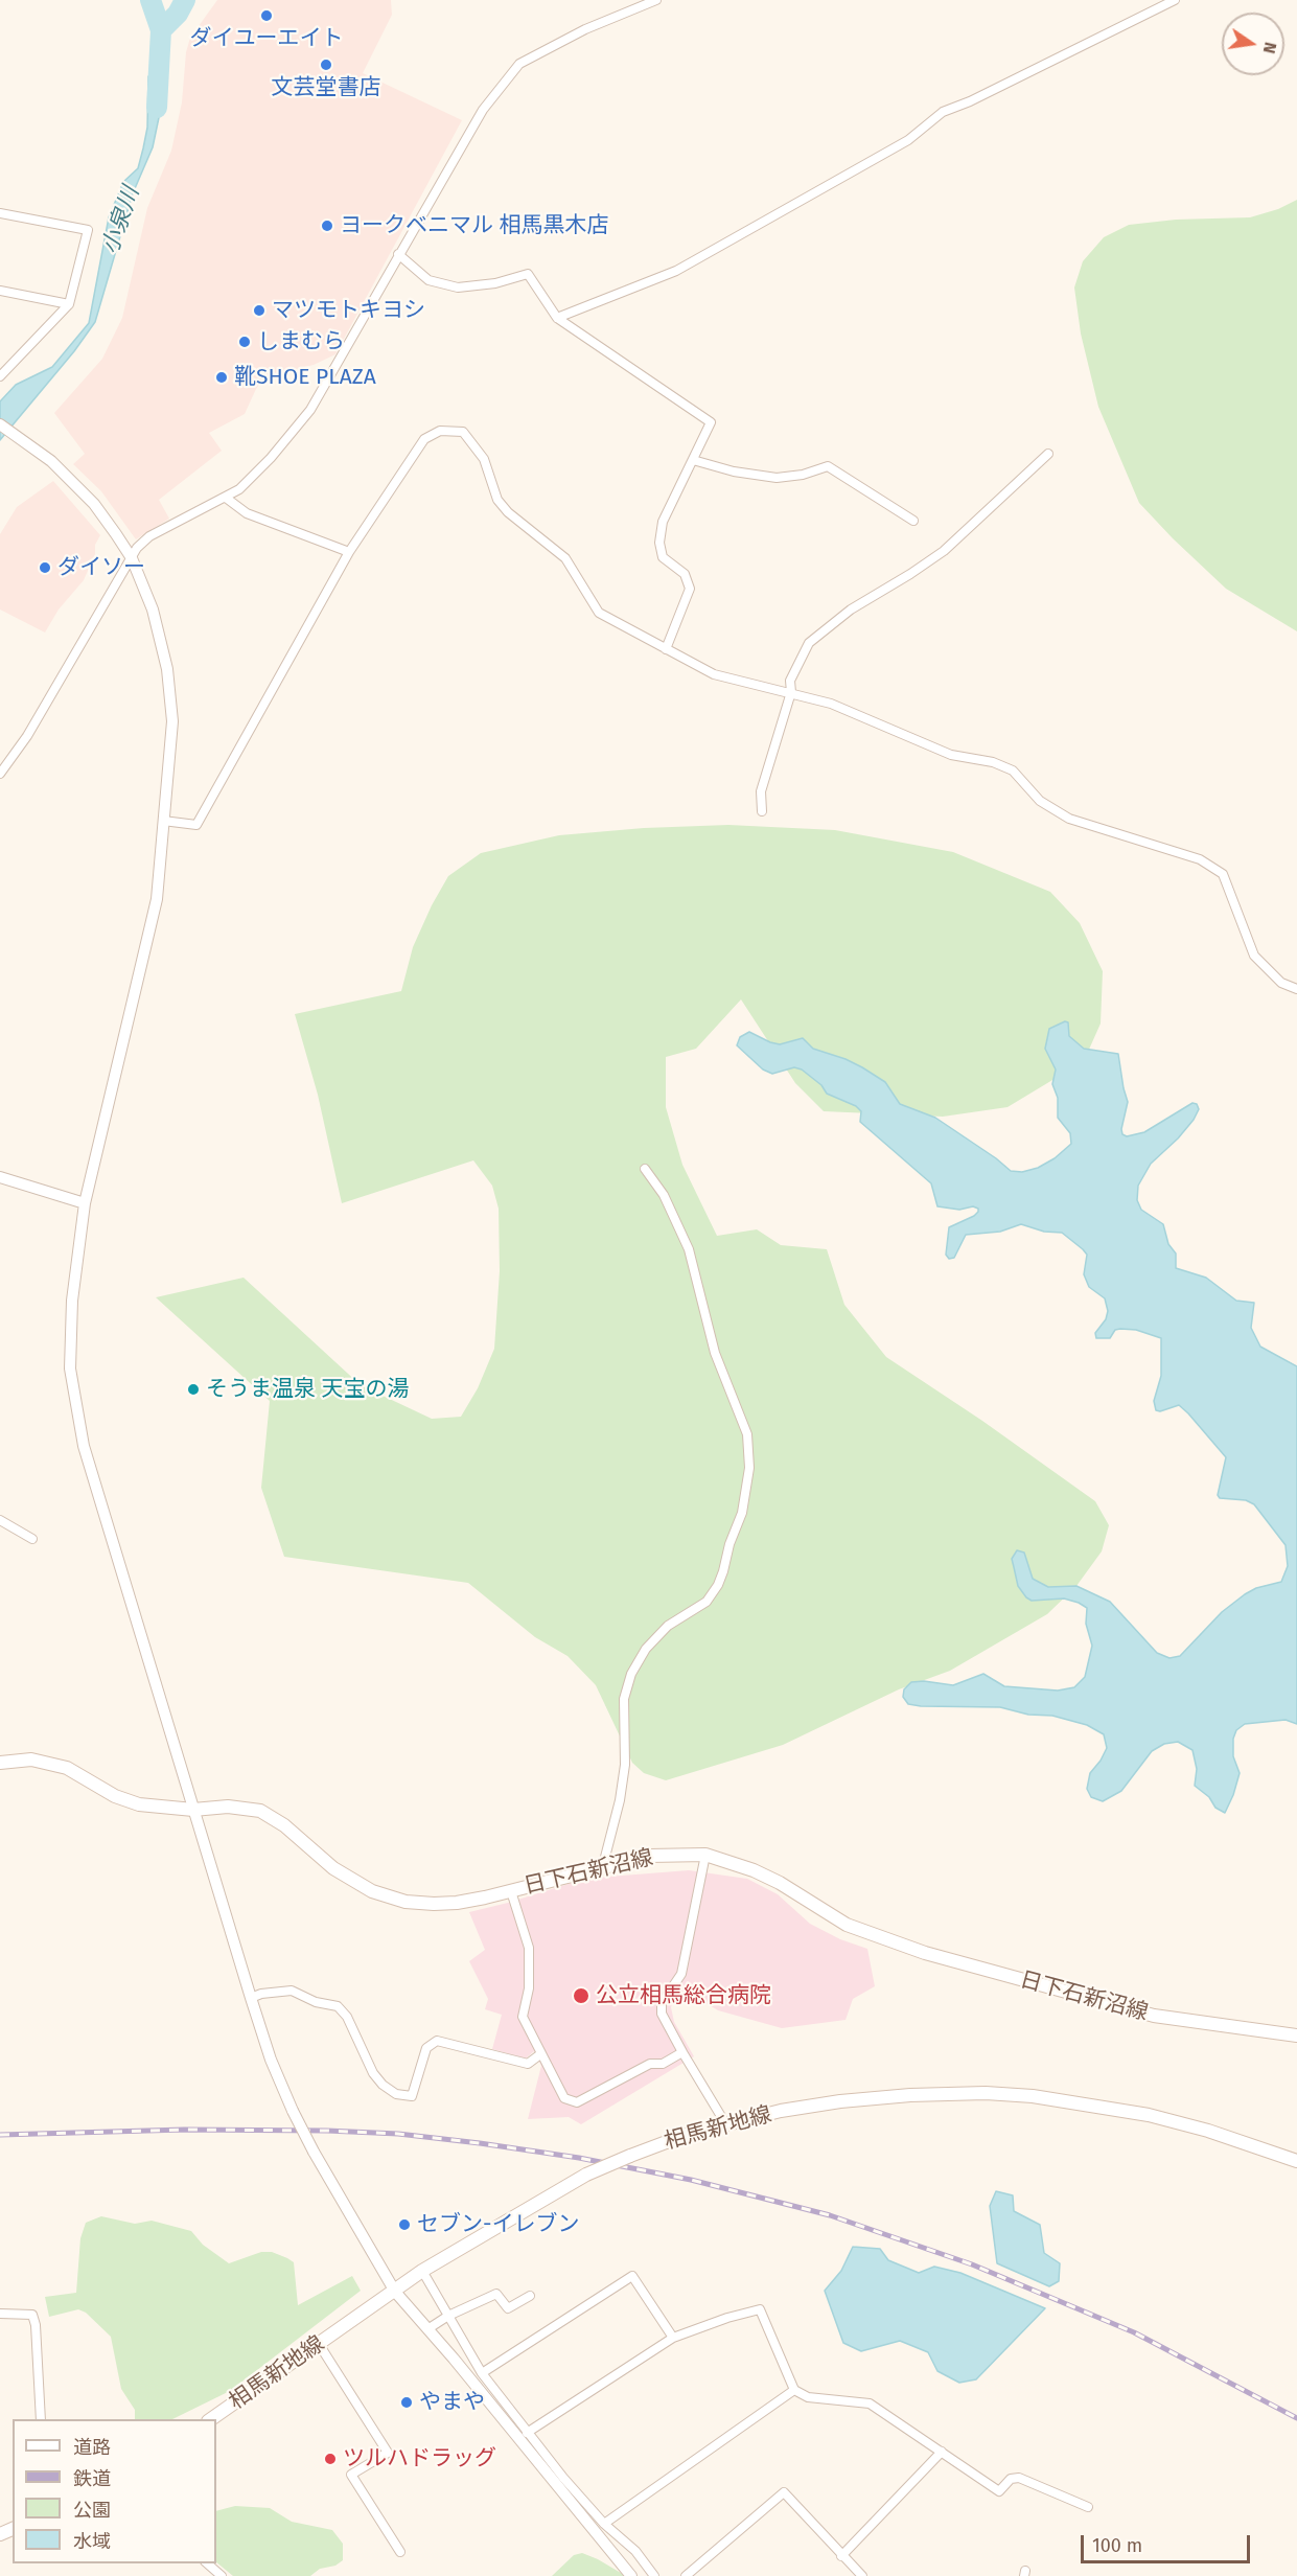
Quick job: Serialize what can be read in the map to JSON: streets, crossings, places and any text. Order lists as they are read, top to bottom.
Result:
{
  "streets": {
    "main road": ["日下石新沼線", "相馬新地線"]
  },
  "water": ["小泉川"],
  "places": [
    "ダイユーエイト",
    "文芸堂書店",
    "ヨークベニマル 相馬黒木店",
    "マツモトキヨシ",
    "しまむら",
    "靴SHOE PLAZA",
    "ダイソー",
    "そうま温泉 天宝の湯",
    "公立相馬総合病院",
    "セブン-イレブン",
    "やまや",
    "ツルハドラッグ"
  ],
  "legend": [
    "道路",
    "鉄道",
    "公園",
    "水域"
  ],
  "scale_bar": "100 m",
  "north": "right"
}
